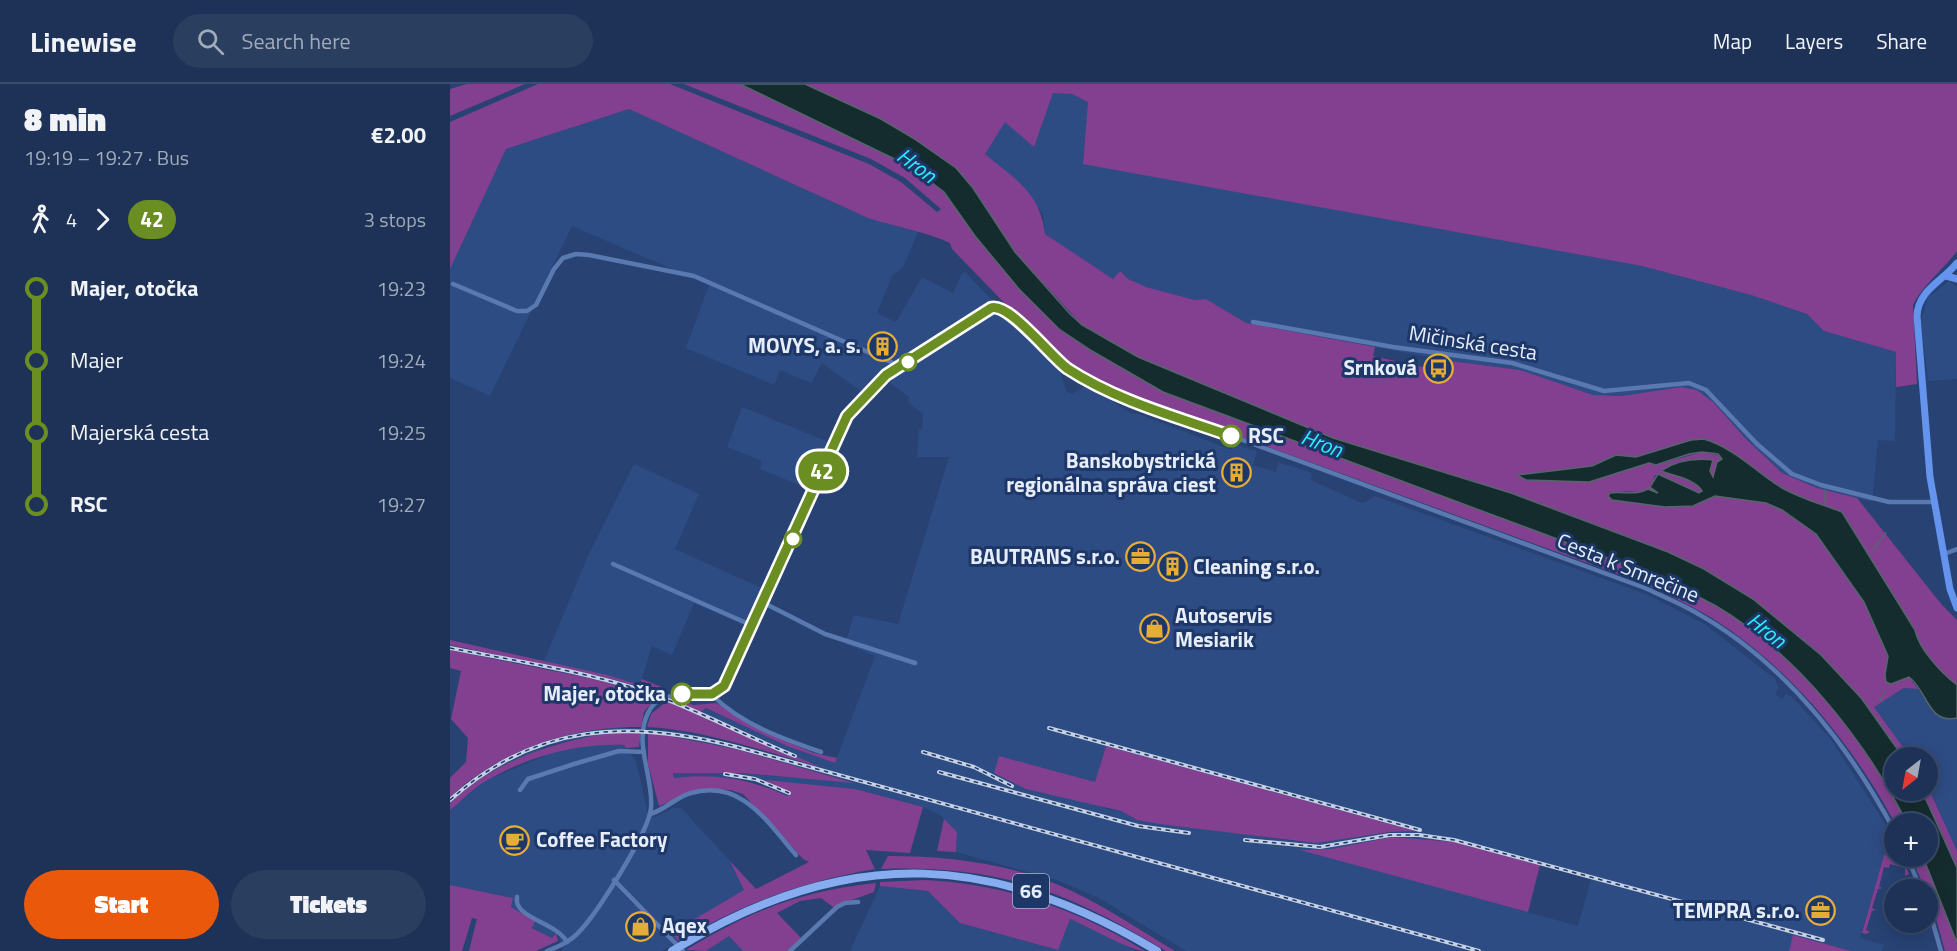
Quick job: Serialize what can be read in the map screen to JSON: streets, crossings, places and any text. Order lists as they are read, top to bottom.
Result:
{
  "streets": {
    "main road": ["66"],
    "street": ["Mičinská cesta", "Cesta k Smrečine"]
  },
  "water": ["Hron"],
  "places": {
    "building": ["MOVYS, a. s.", "Banskobystrická regionálna správa ciest", "Cleaning s.r.o."],
    "bus stop": ["Srnková"],
    "other": ["RSC", "Majer, otočka"],
    "office": ["BAUTRANS s.r.o.", "TEMPRA s.r.o."],
    "shop": ["Autoservis Mesiarik", "Aqex"],
    "cafe": ["Coffee Factory"]
  },
  "lines": ["bus line 42"],
  "north": "bottom left",
  "page": {
    "header": "Linewise",
    "search": "Search here",
    "nav": ["Map", "Layers", "Share"],
    "heading": ["8 min", "19:19 – 19:27 · Bus", "€2.00"],
    "on_map": "42",
    "legs": ["4", "42", "3 stops"],
    "list": [
      {
        "name": "Majer, otočka",
        "value": "19:23"
      },
      {
        "name": "Majer",
        "value": "19:24"
      },
      {
        "name": "Majerská cesta",
        "value": "19:25"
      },
      {
        "name": "RSC",
        "value": "19:27"
      }
    ],
    "map_buttons": ["+", "−"],
    "buttons": ["Start", "Tickets"]
  }
}
